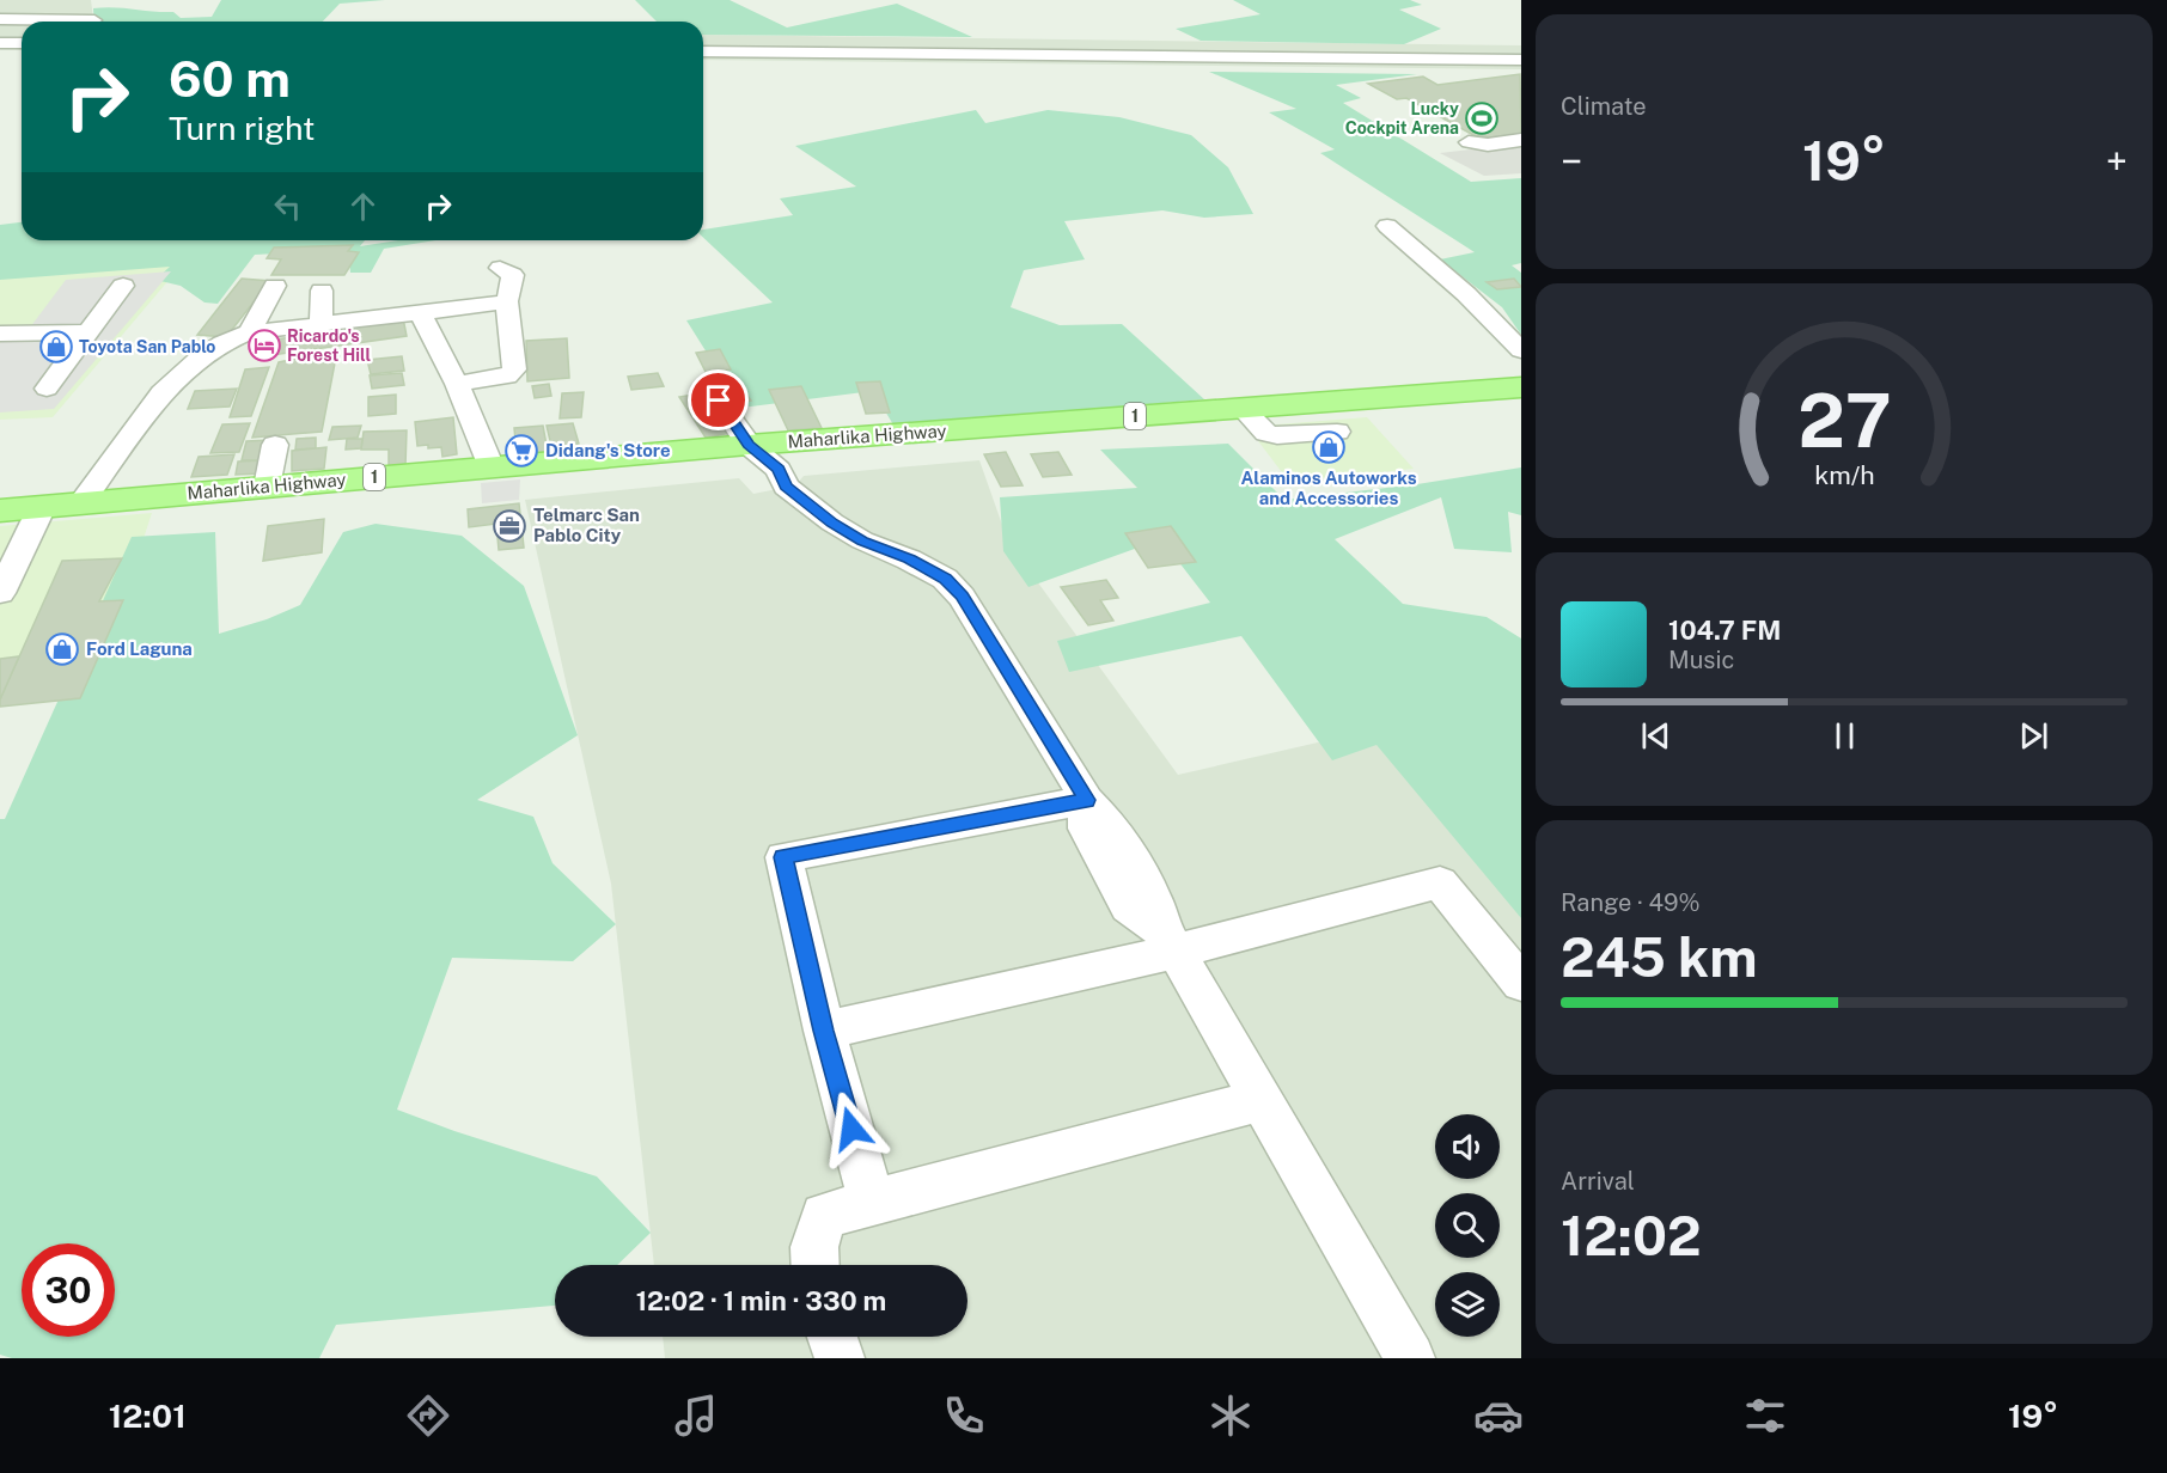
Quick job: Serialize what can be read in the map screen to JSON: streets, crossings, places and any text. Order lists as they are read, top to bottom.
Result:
{
  "streets": {
    "main road": ["1", "Maharlika Highway"]
  },
  "places": {
    "sports": ["Lucky Cockpit Arena"],
    "hotel": ["Ricardo's Forest Hill"],
    "shop": ["Toyota San Pablo", "Alaminos Autoworks and Accessories", "Ford Laguna"],
    "supermarket": ["Didang's Store"],
    "office": ["Telmarc San Pablo City"]
  },
  "page": {
    "tile": [
      "Climate",
      ["Range · 49%", "245 km"],
      ["Arrival", "12:02"]
    ],
    "turn": ["60 m", "Turn right"],
    "heat": ["−", "19°", "+"],
    "song": ["104.7 FM", "Music"],
    "limit": "30",
    "trip": "12:02 · 1 min · 330 m",
    "tabs": ["12:01", "19°"],
    "gauge": ["27", "km/h"]
  }
}
